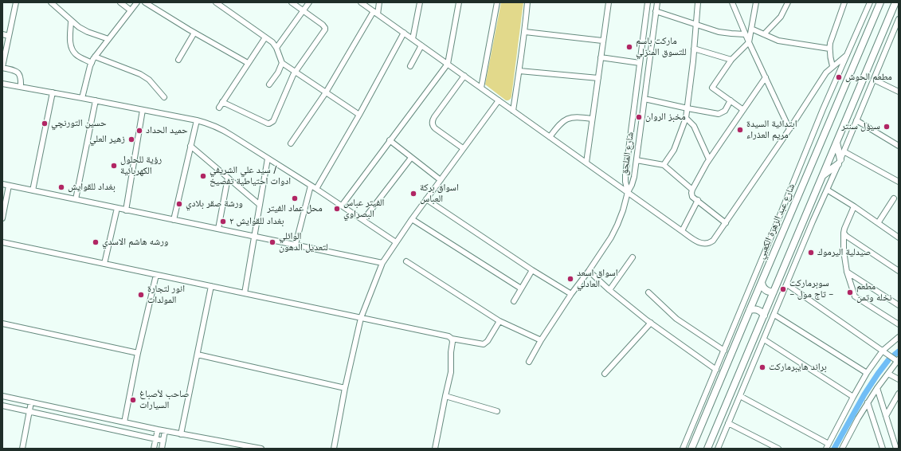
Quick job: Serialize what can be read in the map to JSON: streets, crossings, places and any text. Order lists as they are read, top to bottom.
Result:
{
  "streets": {
    "main road": ["شارع عبد الزهرة الكعبي"],
    "street": ["شارع الملحق"]
  },
  "places": [
    "ماركت باسم للتسوق المنزلي",
    "مطعم الحوش",
    "مخبز الروان",
    "حسين التورنچي",
    "سيؤل سنتر",
    "ابتدائية السيدة مريم العذراء",
    "حميد الحداد",
    "زهير العلي",
    "رؤية للحلول الكهربائية",
    "سيد علي الشريفي / ادوات احتياطية تفصيخ",
    "بغداد للقوايش",
    "اسواق بركة العباس",
    "محل عماد الفيتر",
    "ورشة صقر بلادي",
    "الفيتر عباس البصراوي",
    "بغداد للقوايش ٢",
    "ورشه هاشم الاسدي",
    "الوائلي لتعديل الدهون",
    "صيدلية اليرموك",
    "اسواق اسعد العادلي",
    "سوبرماركت - تاج مول -",
    "مطعم نخله وتمن",
    "انور لتجارة المولدات",
    "براند هايبرماركت",
    "صاحب لأصباغ السيارات"
  ]
}
